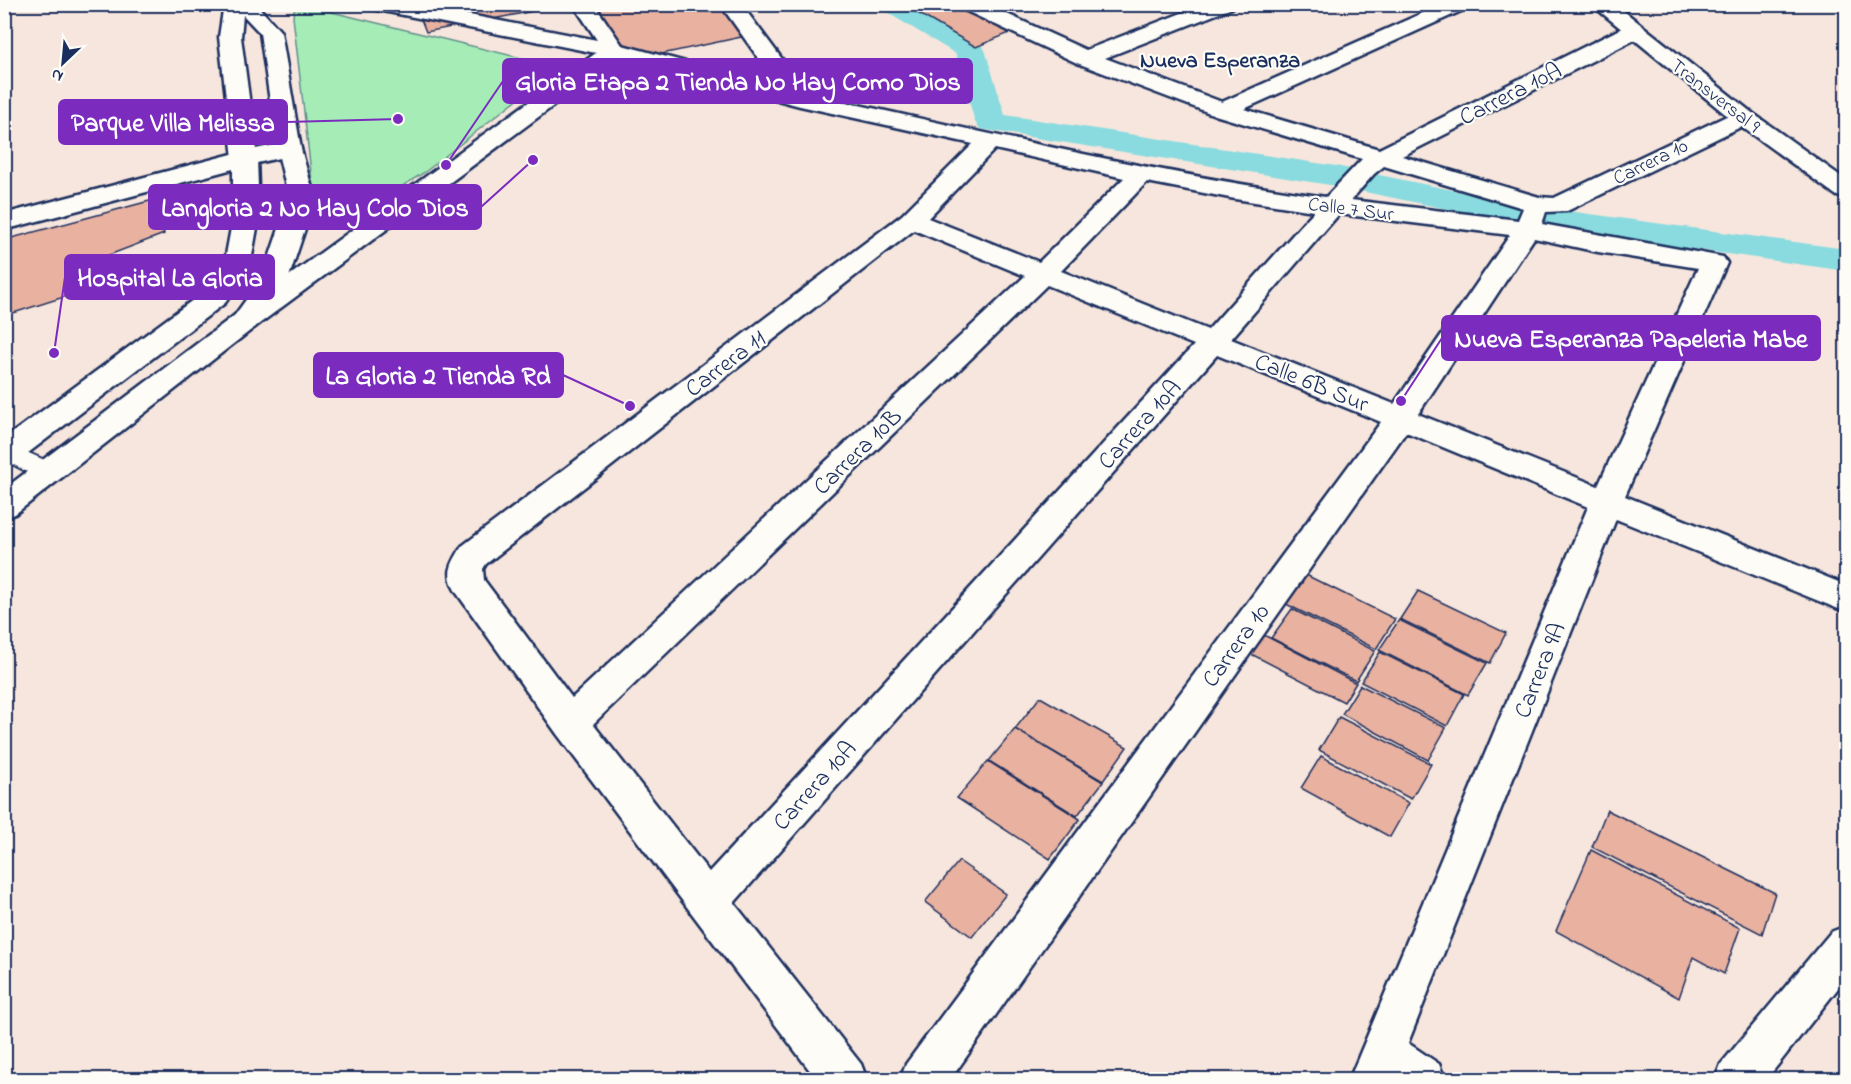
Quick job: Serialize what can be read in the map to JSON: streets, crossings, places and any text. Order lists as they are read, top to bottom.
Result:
{
  "streets": {
    "street": [
      "Carrera 10A",
      "Transversal 9",
      "Carrera 10",
      "Calle 7 Sur",
      "Carrera 11",
      "Calle 6B Sur",
      "Carrera 10B",
      "Carrera 9A"
    ]
  },
  "crossings": [
    ["Carrera 10A", "Transversal 9"],
    ["Carrera 10A", "Calle 7 Sur"],
    ["Carrera 10A", "Calle 6B Sur"],
    ["Transversal 9", "Carrera 10"],
    ["Carrera 10", "Calle 7 Sur"],
    ["Carrera 10", "Calle 6B Sur"],
    ["Calle 7 Sur", "Carrera 11"],
    ["Calle 7 Sur", "Carrera 10B"],
    ["Calle 7 Sur", "Carrera 9A"],
    ["Carrera 11", "Calle 6B Sur"],
    ["Carrera 11", "Carrera 10B"],
    ["Calle 6B Sur", "Carrera 10B"],
    ["Calle 6B Sur", "Carrera 9A"]
  ],
  "districts": ["Nueva Esperanza"],
  "places": [
    "Parque Villa Melissa",
    "Langloria 2 No Hay Colo Dios",
    "Gloria Etapa 2 Tienda No Hay Como Dios",
    "Hospital La Gloria",
    "Nueva Esperanza Papeleria Mabe",
    "La Gloria 2 Tienda Rd"
  ],
  "north": "bottom left"
}
